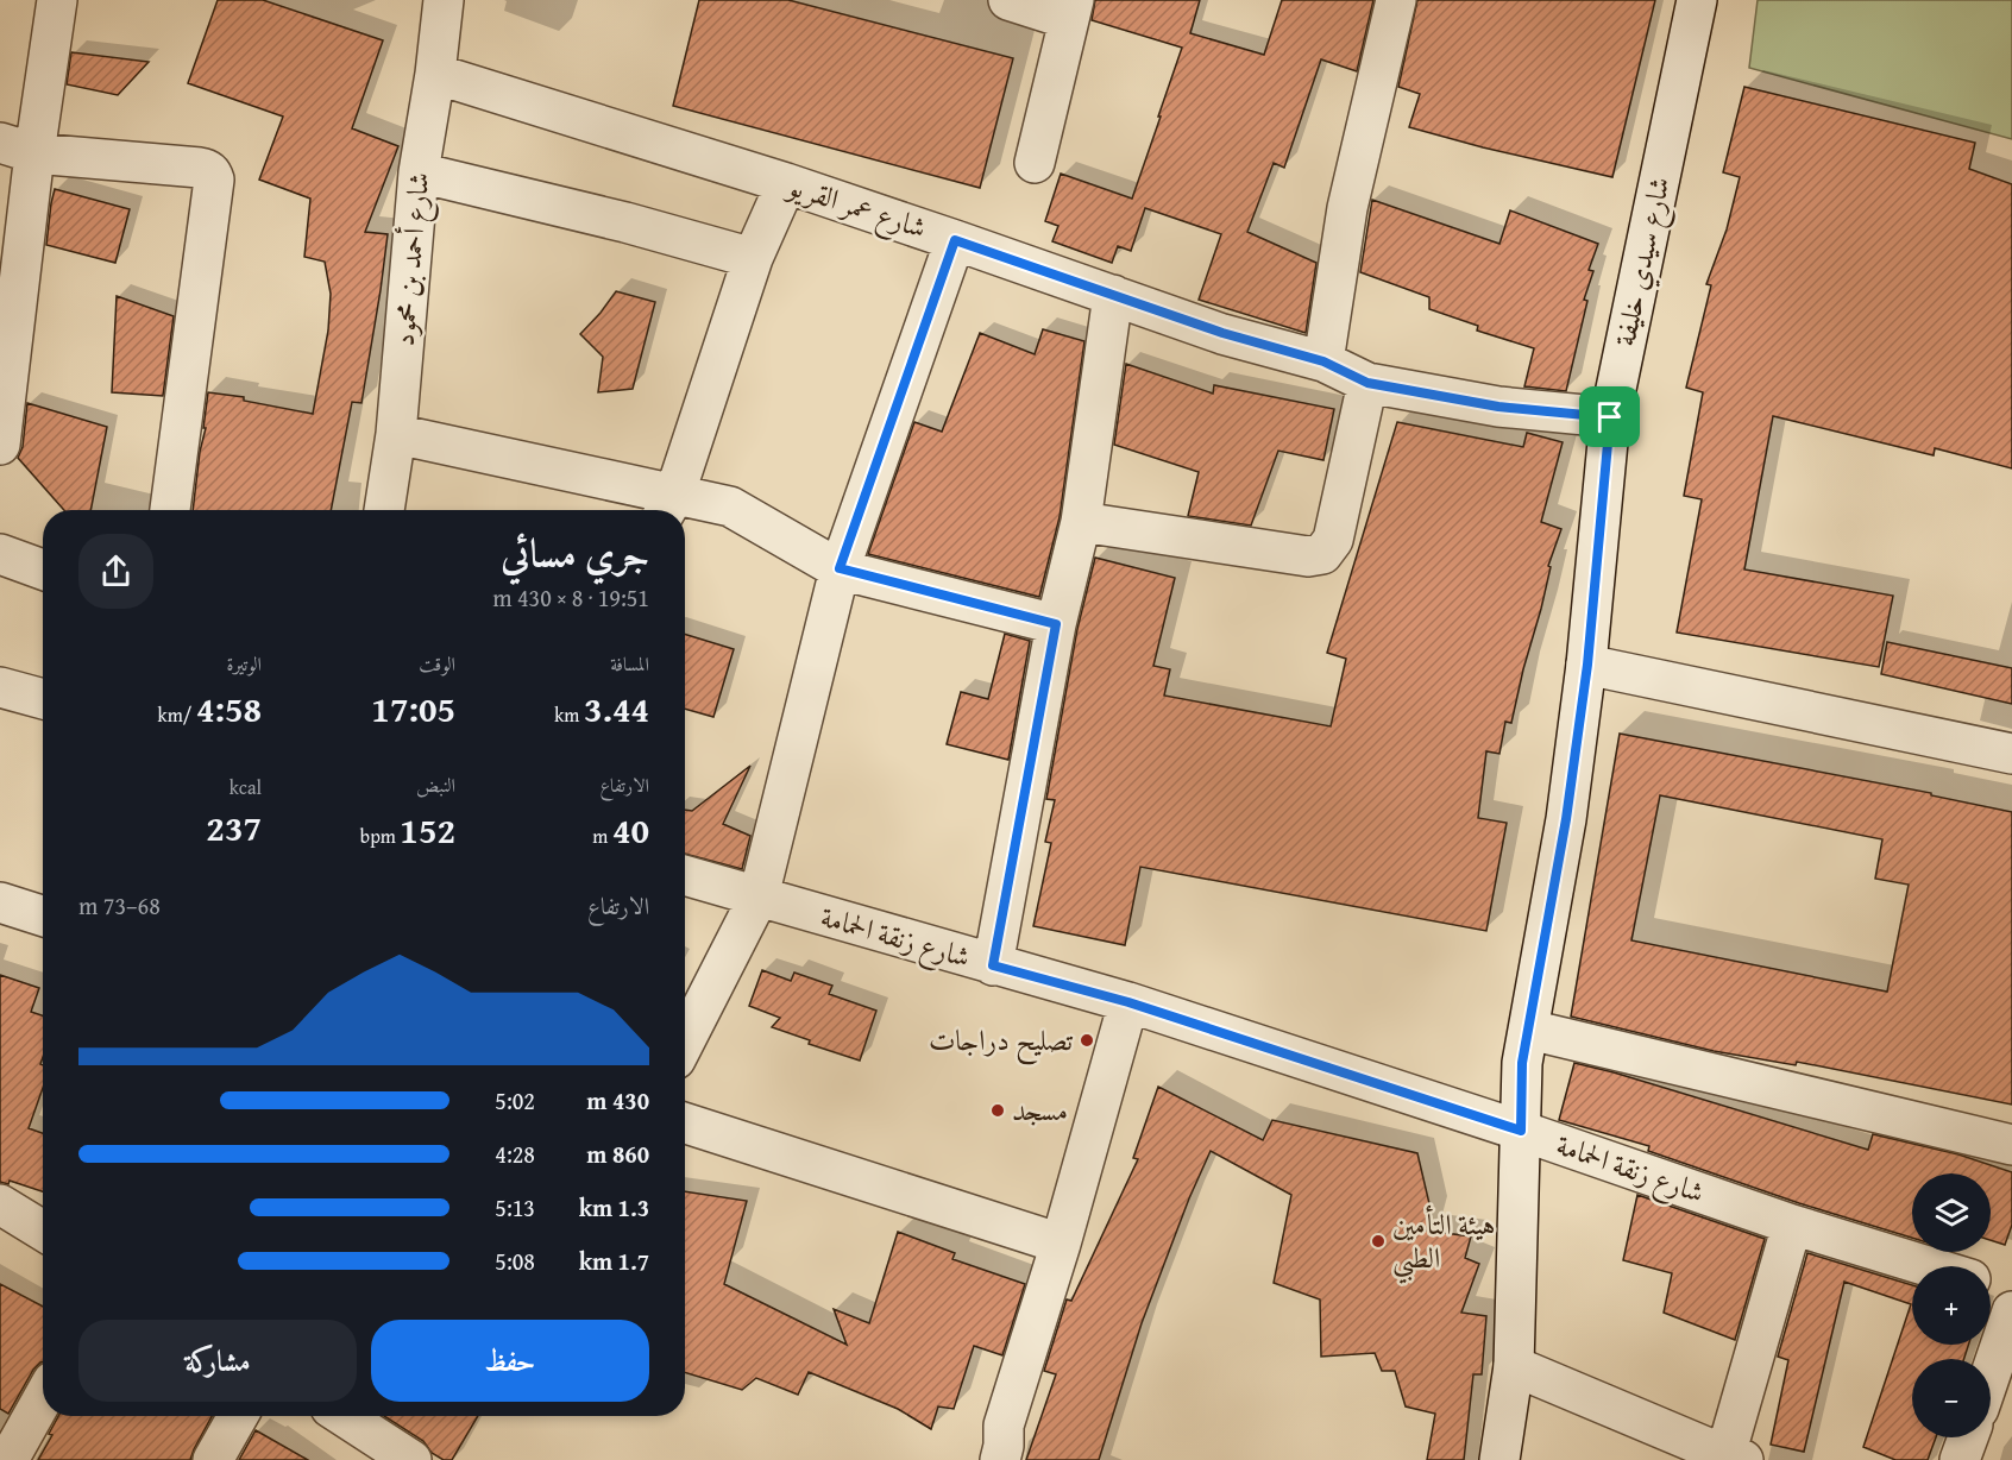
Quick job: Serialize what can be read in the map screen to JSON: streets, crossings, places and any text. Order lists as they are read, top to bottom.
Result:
{
  "streets": {
    "street": [
      "شارع عمر القريو",
      "شارع أحمد بن محمود",
      "شارع سيدي خليفة",
      "شارع زنقة الحمامة"
    ]
  },
  "crossings": [
    ["شارع عمر القريو", "شارع أحمد بن محمود"],
    ["شارع عمر القريو", "شارع سيدي خليفة"],
    ["شارع سيدي خليفة", "شارع زنقة الحمامة"]
  ],
  "places": ["تصليح دراجات", "مسجد", "هيئة التأمين الطبي"],
  "page": {
    "heading": ["جري مسائي", "19:51 · 8 × 430 m"],
    "stats": [
      ["المسافة", "3.44 km"],
      ["الوقت", "17:05"],
      ["الوتيرة", "4:58 /km"],
      ["الارتفاع", "40 m"],
      ["النبض", "152 bpm"],
      ["kcal", "237"]
    ],
    "chart": ["الارتفاع", "68–73 m"],
    "list": [
      {
        "name": "430 m",
        "note": "5:02"
      },
      {
        "name": "860 m",
        "note": "4:28"
      },
      {
        "name": "1.3 km",
        "note": "5:13"
      },
      {
        "name": "1.7 km",
        "note": "5:08"
      }
    ],
    "map_buttons": ["+", "−"],
    "buttons": ["حفظ", "مشاركة"]
  }
}
